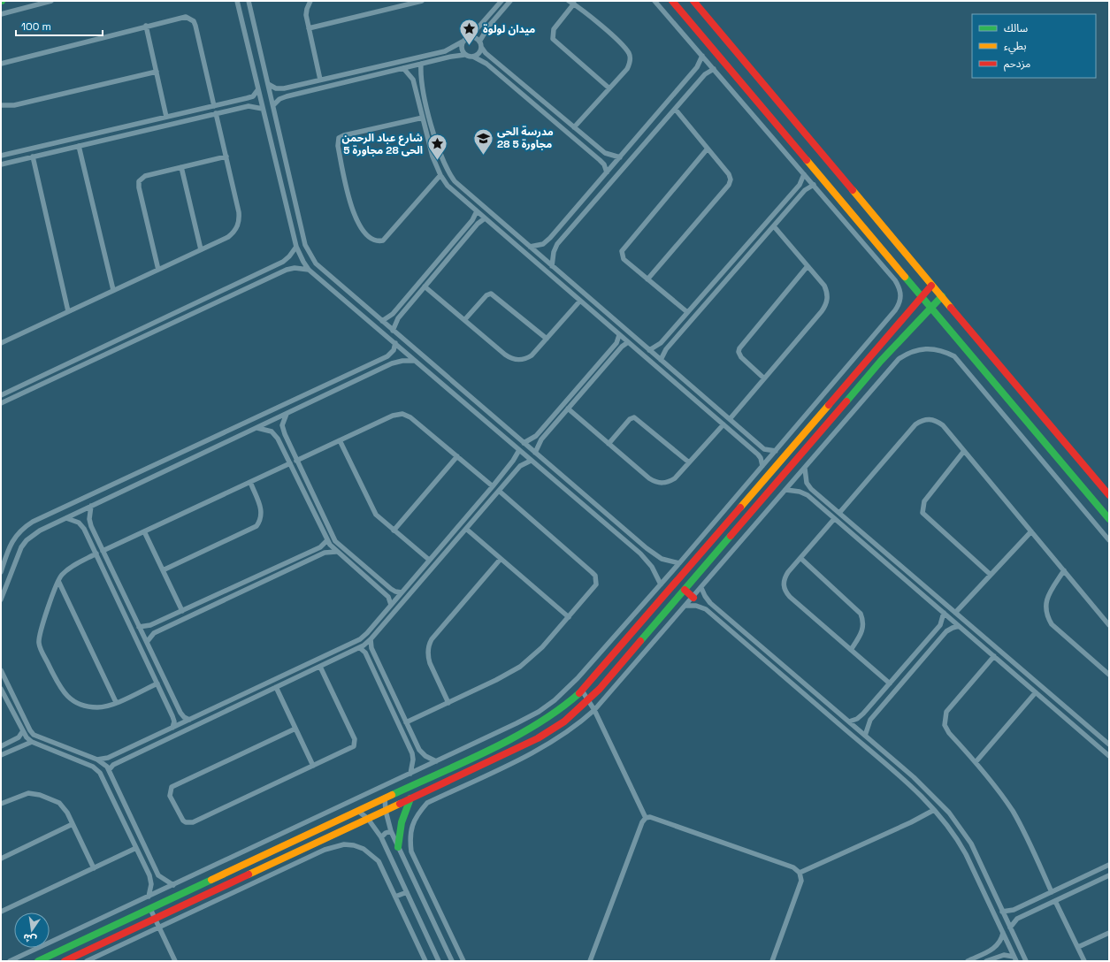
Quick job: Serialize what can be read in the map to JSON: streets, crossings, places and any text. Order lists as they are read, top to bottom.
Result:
{
  "places": {
    "place": ["ميدان لولوة", "شارع عباد الرحمن الحى 28 مجاورة 5"],
    "school or university": ["مدرسة الحى 28 مجاورة 5"]
  },
  "legend": ["سالك", "بطيء", "مزدحم"],
  "scale_bar": "100 m",
  "north": "bottom"
}
